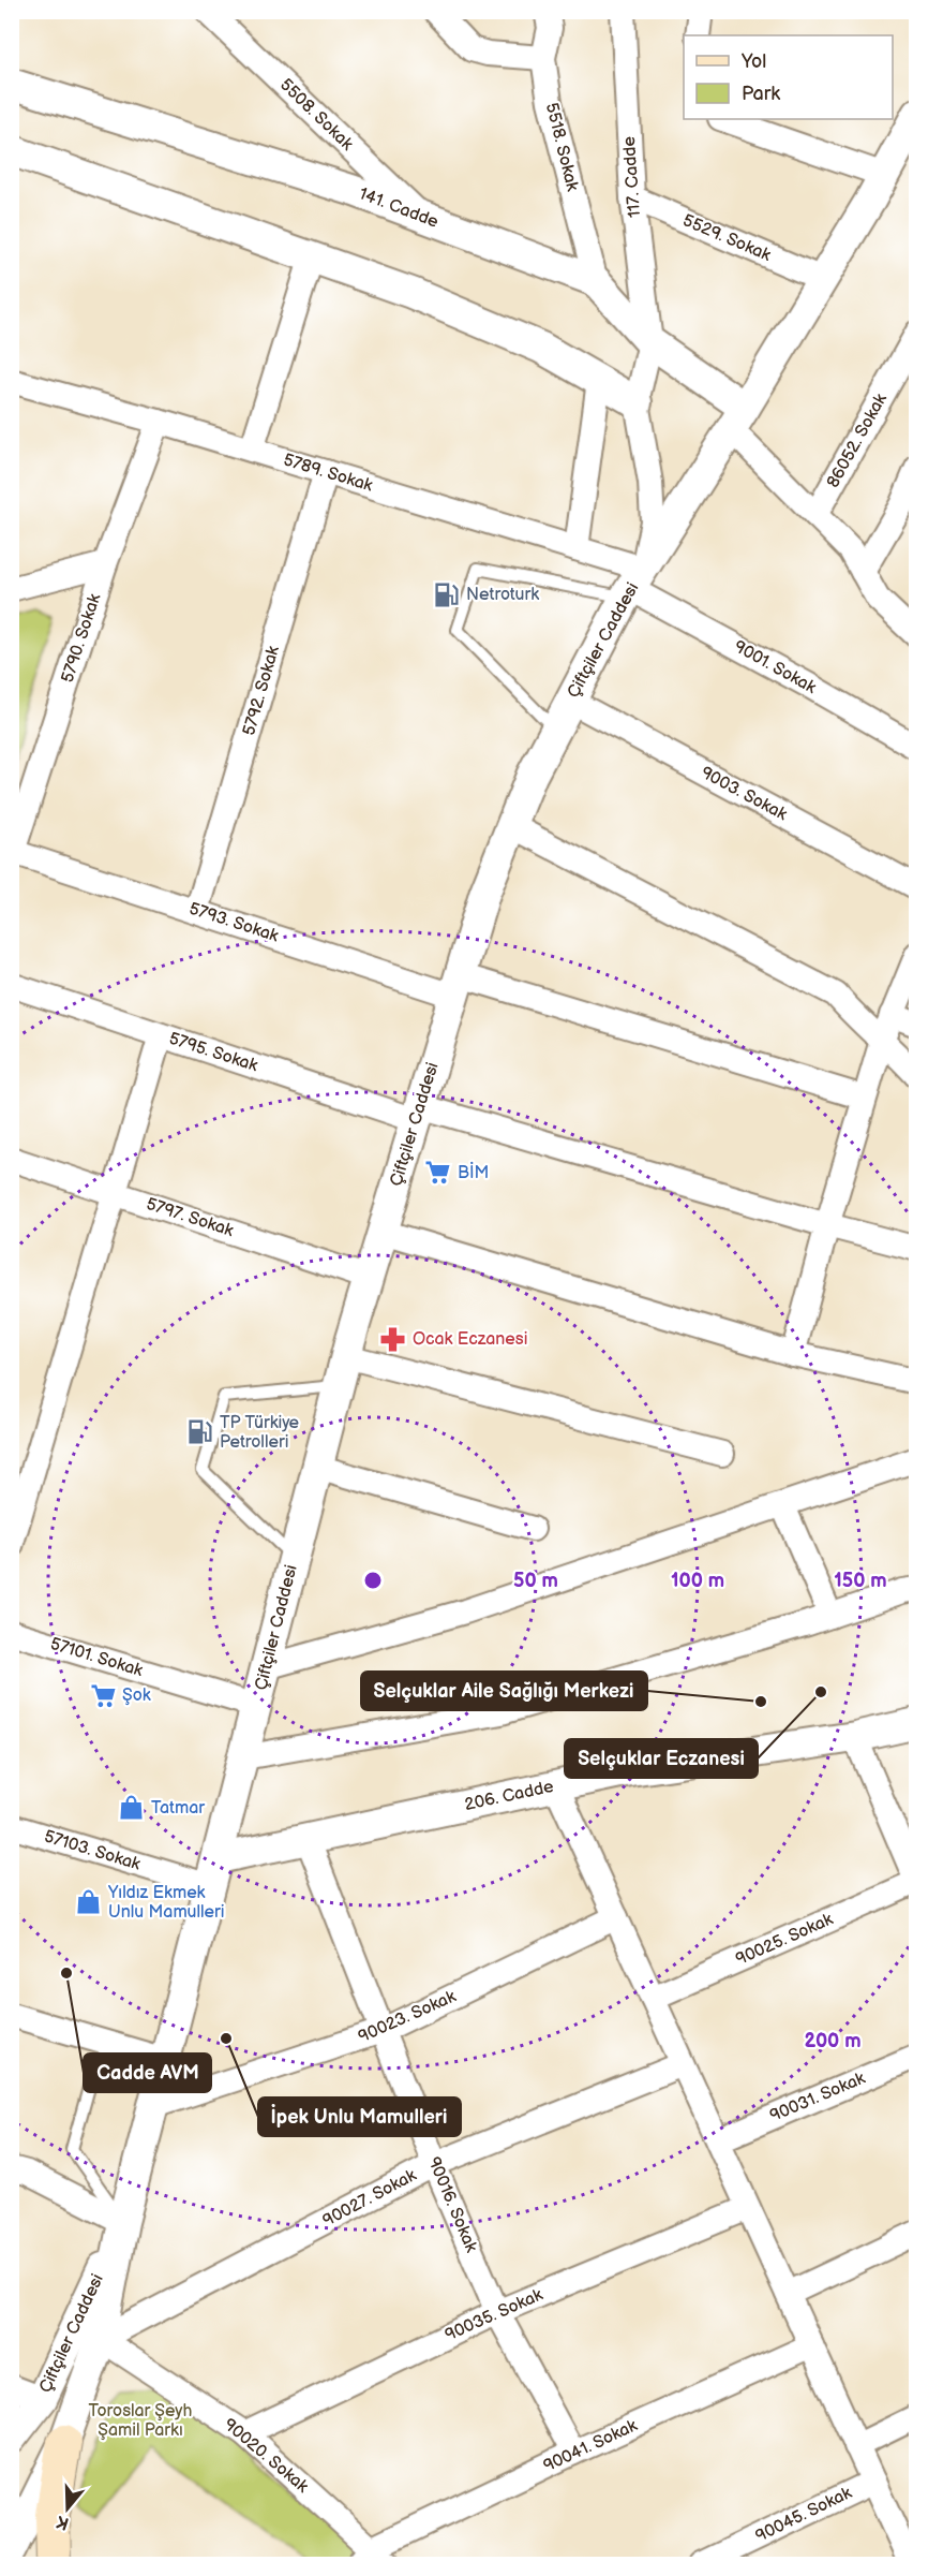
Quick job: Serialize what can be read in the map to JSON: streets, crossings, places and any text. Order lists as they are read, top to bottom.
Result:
{
  "streets": {
    "street": [
      "5508. Sokak",
      "5518. Sokak",
      "117. Cadde",
      "141. Cadde",
      "5529. Sokak",
      "86052. Sokak",
      "5789. Sokak",
      "5790. Sokak",
      "Çiftçiler Caddesi",
      "9001. Sokak",
      "5792. Sokak",
      "9003. Sokak",
      "5793. Sokak",
      "5795. Sokak",
      "5797. Sokak",
      "57101. Sokak",
      "206. Cadde",
      "57103. Sokak",
      "90025. Sokak",
      "90023. Sokak",
      "90031. Sokak",
      "90027. Sokak",
      "90016. Sokak",
      "90035. Sokak",
      "90041. Sokak",
      "90020. Sokak",
      "90045. Sokak"
    ]
  },
  "crossings": [
    ["5508. Sokak", "141. Cadde"],
    ["5518. Sokak", "141. Cadde"],
    ["117. Cadde", "141. Cadde"],
    ["117. Cadde", "5529. Sokak"],
    ["141. Cadde", "Çiftçiler Caddesi"],
    ["5529. Sokak", "Çiftçiler Caddesi"],
    ["5789. Sokak", "5790. Sokak"],
    ["5789. Sokak", "Çiftçiler Caddesi"],
    ["5789. Sokak", "9001. Sokak"],
    ["5789. Sokak", "5792. Sokak"],
    ["5790. Sokak", "5793. Sokak"],
    ["Çiftçiler Caddesi", "9001. Sokak"],
    ["Çiftçiler Caddesi", "9003. Sokak"],
    ["Çiftçiler Caddesi", "5793. Sokak"],
    ["Çiftçiler Caddesi", "5795. Sokak"],
    ["Çiftçiler Caddesi", "5797. Sokak"],
    ["Çiftçiler Caddesi", "57101. Sokak"],
    ["Çiftçiler Caddesi", "206. Cadde"],
    ["Çiftçiler Caddesi", "57103. Sokak"],
    ["Çiftçiler Caddesi", "90023. Sokak"],
    ["Çiftçiler Caddesi", "90027. Sokak"],
    ["Çiftçiler Caddesi", "90020. Sokak"],
    ["5792. Sokak", "5793. Sokak"],
    ["206. Cadde", "57103. Sokak"],
    ["206. Cadde", "90016. Sokak"],
    ["90023. Sokak", "90016. Sokak"],
    ["90027. Sokak", "90016. Sokak"],
    ["90027. Sokak", "90020. Sokak"],
    ["90016. Sokak", "90035. Sokak"],
    ["90016. Sokak", "90041. Sokak"],
    ["90035. Sokak", "90020. Sokak"],
    ["90041. Sokak", "90020. Sokak"]
  ],
  "parks": ["Toroslar Şeyh Şamil Parkı"],
  "places": {
    "fuel station": ["Netroturk", "TP Türkiye Petrolleri"],
    "supermarket": ["BİM", "Şok"],
    "pharmacy": ["Ocak Eczanesi"],
    "other": [
      "Selçuklar Eczanesi",
      "Selçuklar Aile Sağlığı Merkezi",
      "Cadde AVM",
      "İpek Unlu Mamulleri"
    ],
    "shop": ["Tatmar", "Yıldız Ekmek Unlu Mamulleri"]
  },
  "legend": ["Yol", "Park"],
  "north": "bottom",
  "rings": [
    "50 m",
    "100 m",
    "150 m",
    "200 m"
  ]
}
